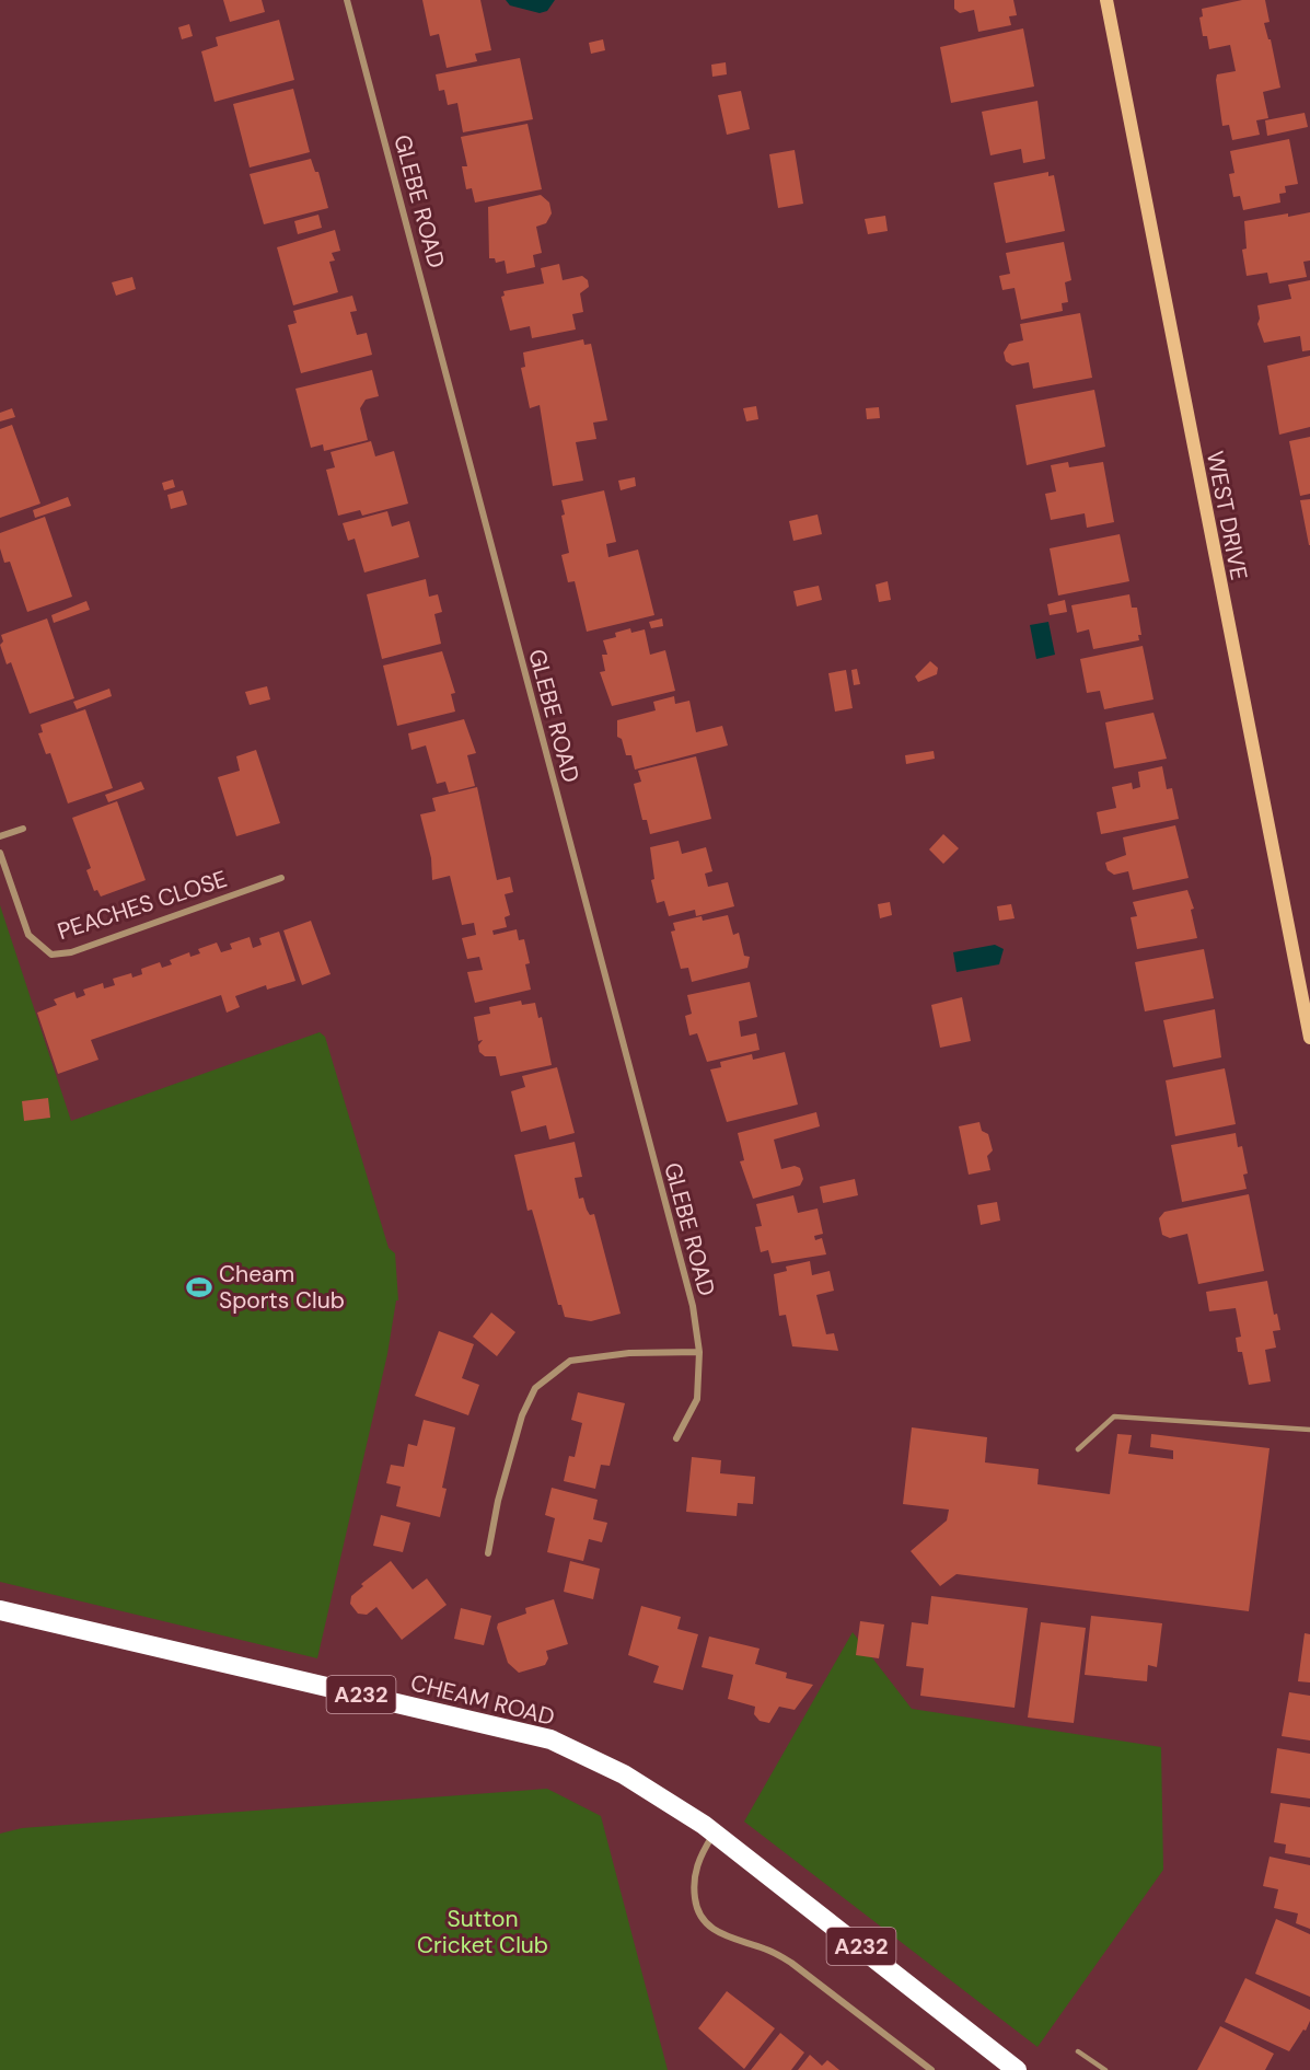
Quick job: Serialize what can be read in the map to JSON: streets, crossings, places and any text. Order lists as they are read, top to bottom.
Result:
{
  "streets": {
    "highway": ["A232", "CHEAM ROAD"],
    "street": ["GLEBE ROAD", "WEST DRIVE", "PEACHES CLOSE"]
  },
  "parks": ["Sutton Cricket Club"],
  "places": {
    "sports": ["Cheam Sports Club"]
  }
}
